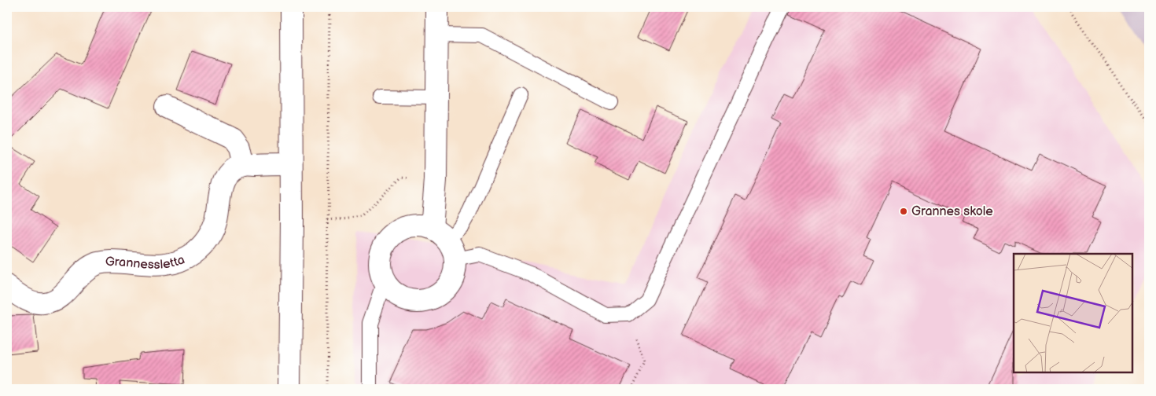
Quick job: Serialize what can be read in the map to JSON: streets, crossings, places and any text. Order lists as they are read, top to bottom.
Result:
{
  "streets": {
    "street": ["Grannessletta"]
  },
  "places": ["Grannes skole"]
}
